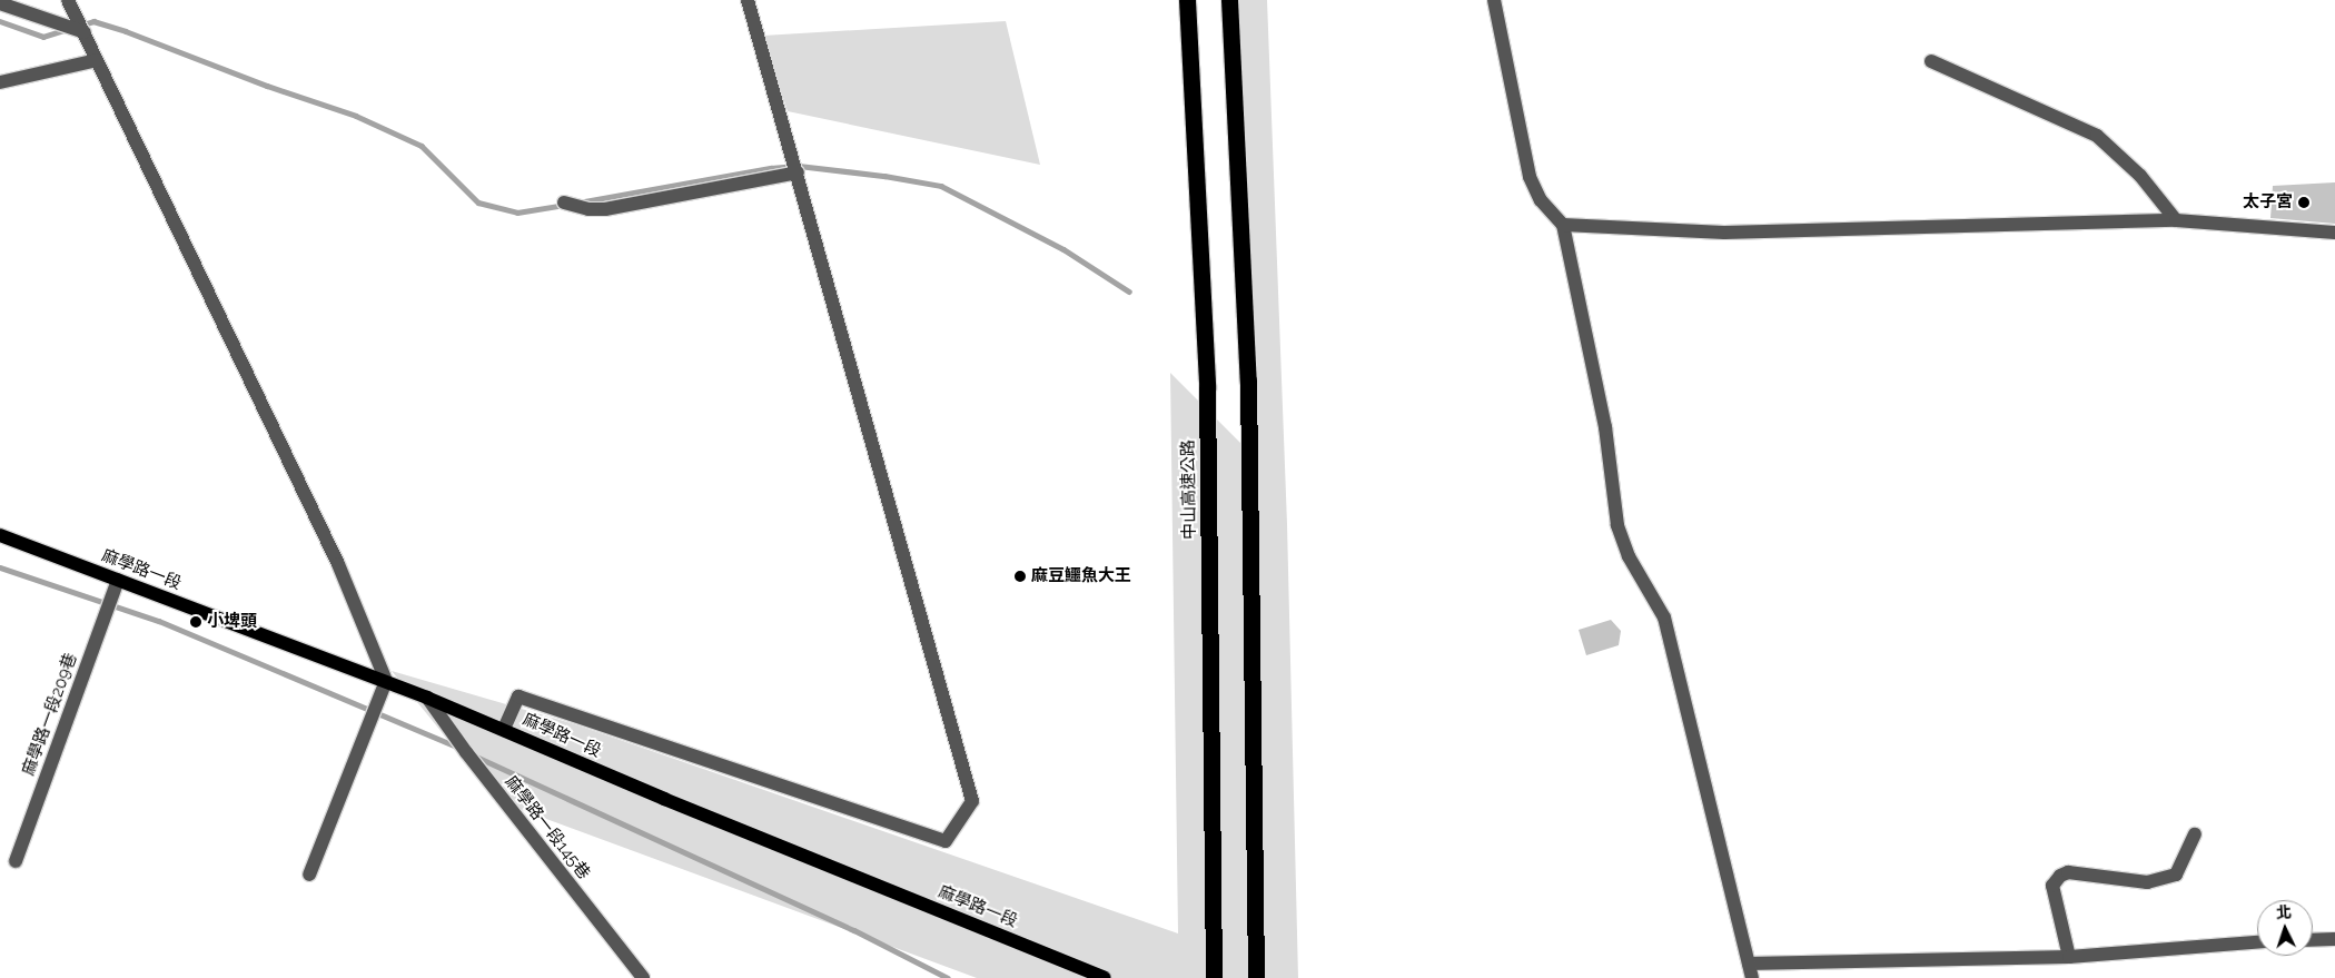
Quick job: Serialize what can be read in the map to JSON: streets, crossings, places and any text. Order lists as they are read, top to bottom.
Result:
{
  "streets": {
    "highway": ["中山高速公路"],
    "main road": ["麻學路一段"],
    "lane": ["麻學路一段209巷", "麻學路一段145巷"]
  },
  "crossings": [
    ["麻學路一段", "麻學路一段209巷"],
    ["麻學路一段", "麻學路一段145巷"]
  ],
  "places": ["太子宮", "麻豆鱷魚大王", "小埤頭"],
  "north": "top"
}
